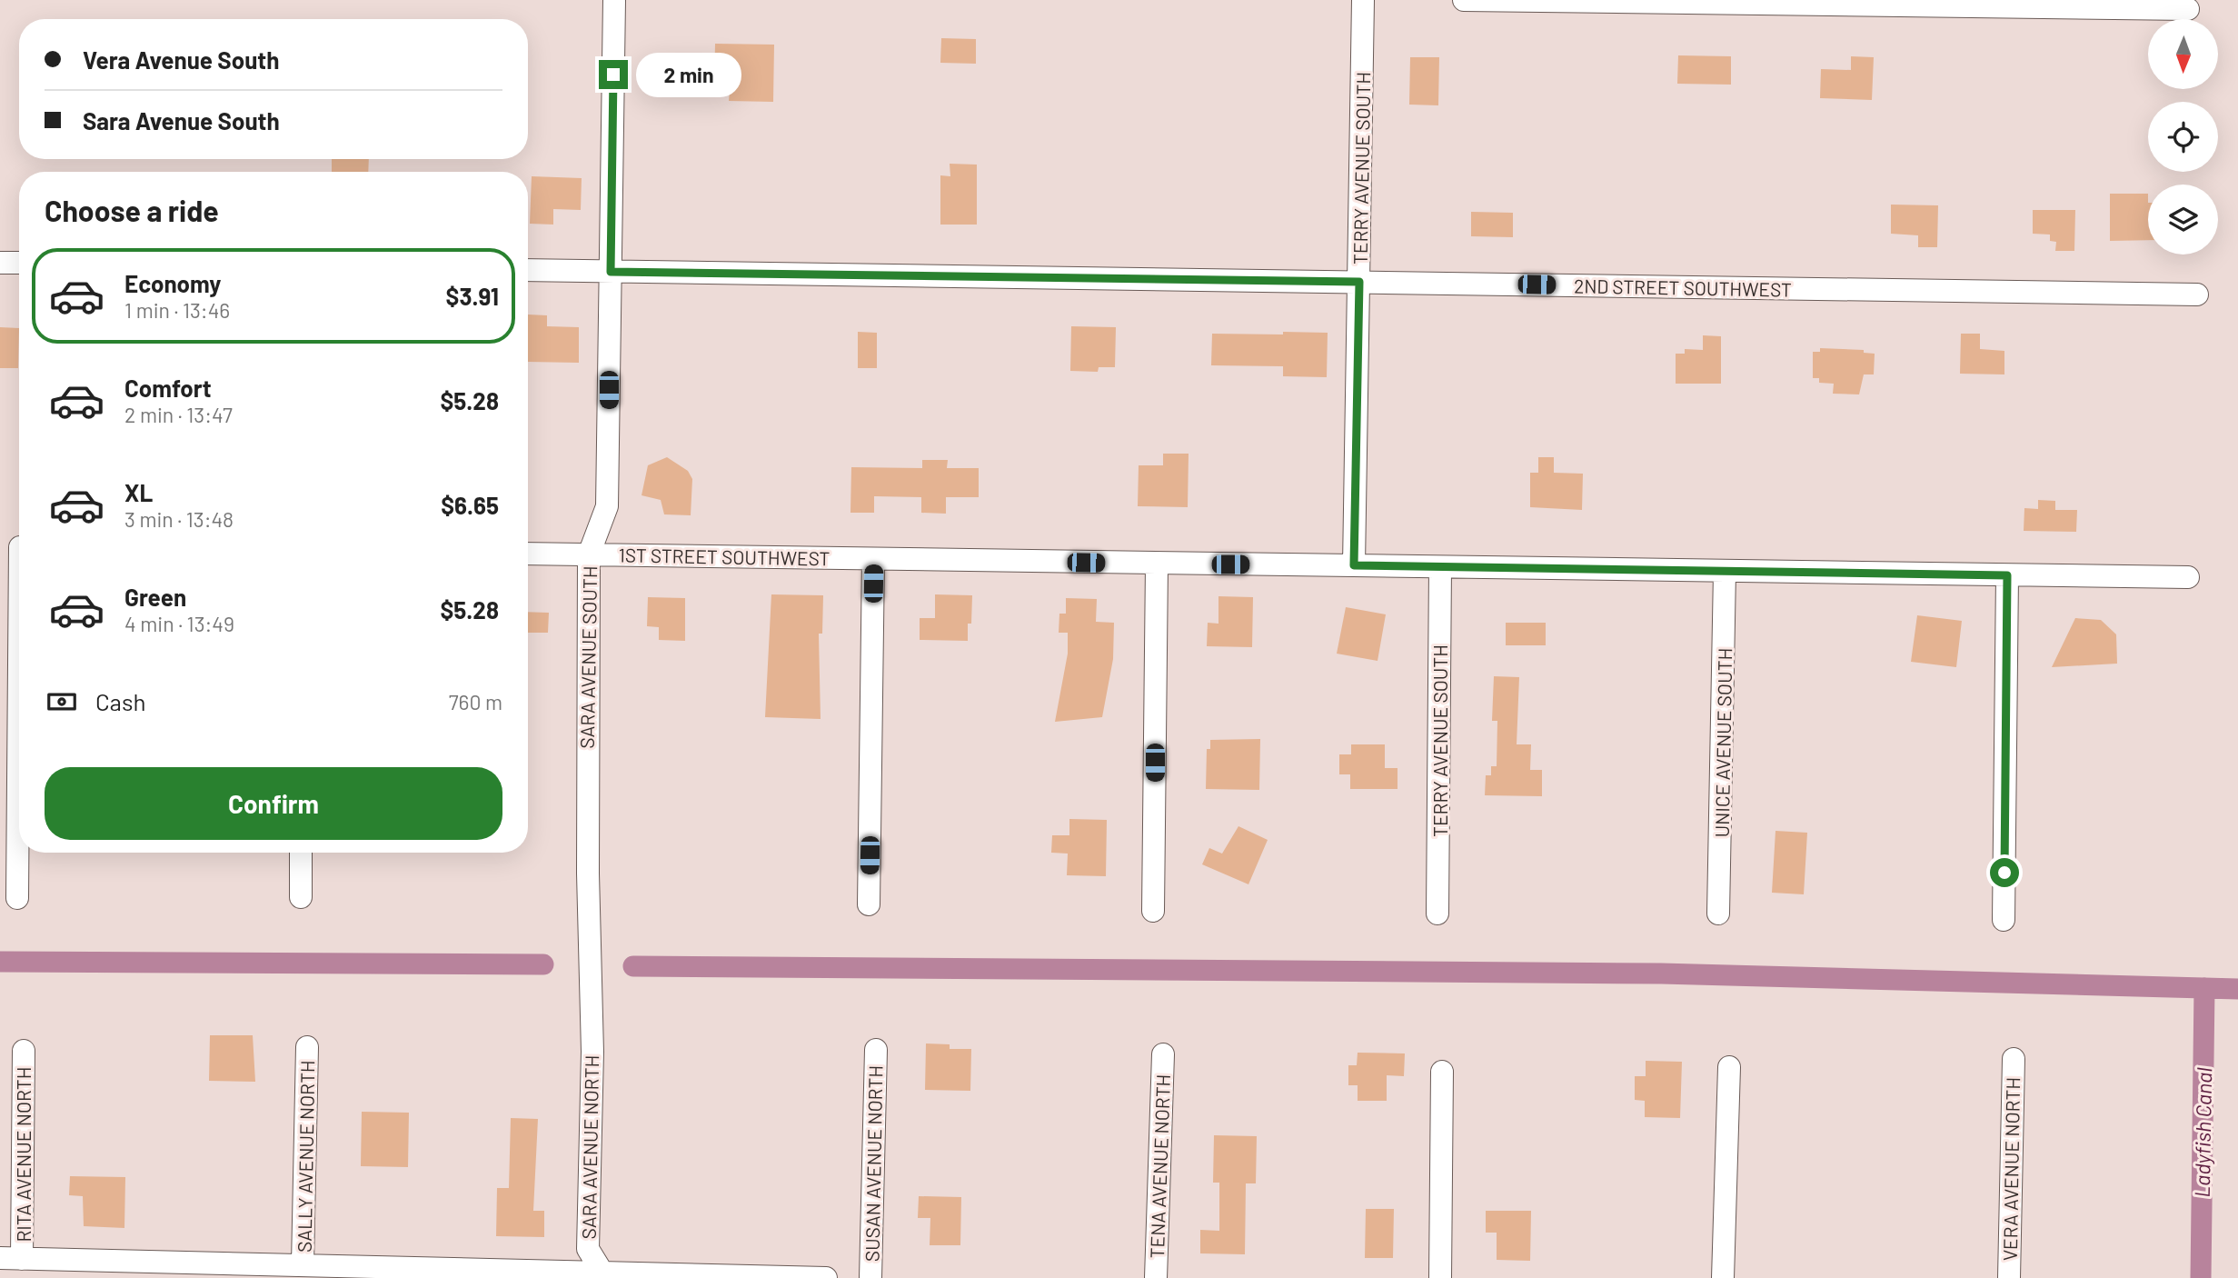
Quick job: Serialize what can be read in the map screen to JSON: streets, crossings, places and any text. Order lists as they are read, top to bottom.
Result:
{
  "streets": {
    "street": [
      "TERRY AVENUE SOUTH",
      "2ND STREET SOUTHWEST",
      "1ST STREET SOUTHWEST",
      "SARA AVENUE SOUTH",
      "UNICE AVENUE SOUTH",
      "SARA AVENUE NORTH",
      "RITA AVENUE NORTH",
      "SALLY AVENUE NORTH",
      "SUSAN AVENUE NORTH",
      "TENA AVENUE NORTH",
      "VERA AVENUE NORTH"
    ]
  },
  "crossings": [
    ["TERRY AVENUE SOUTH", "2ND STREET SOUTHWEST"],
    ["TERRY AVENUE SOUTH", "1ST STREET SOUTHWEST"],
    ["2ND STREET SOUTHWEST", "SARA AVENUE SOUTH"],
    ["1ST STREET SOUTHWEST", "SARA AVENUE SOUTH"],
    ["1ST STREET SOUTHWEST", "UNICE AVENUE SOUTH"],
    ["SARA AVENUE SOUTH", "SARA AVENUE NORTH"]
  ],
  "water": ["Ladyfish Canal"],
  "north": "bottom",
  "page": {
    "banner": ["Vera Avenue South", "Sara Avenue South"],
    "bubble": "2 min",
    "heading": "Choose a ride",
    "list": [
      {
        "name": "Economy",
        "note": "1 min · 13:46",
        "value": "$3.91"
      },
      {
        "name": "Comfort",
        "note": "2 min · 13:47",
        "value": "$5.28"
      },
      {
        "name": "XL",
        "note": "3 min · 13:48",
        "value": "$6.65"
      },
      {
        "name": "Green",
        "note": "4 min · 13:49",
        "value": "$5.28"
      }
    ],
    "pay": ["Cash", "760 m"],
    "buttons": "Confirm"
  }
}
